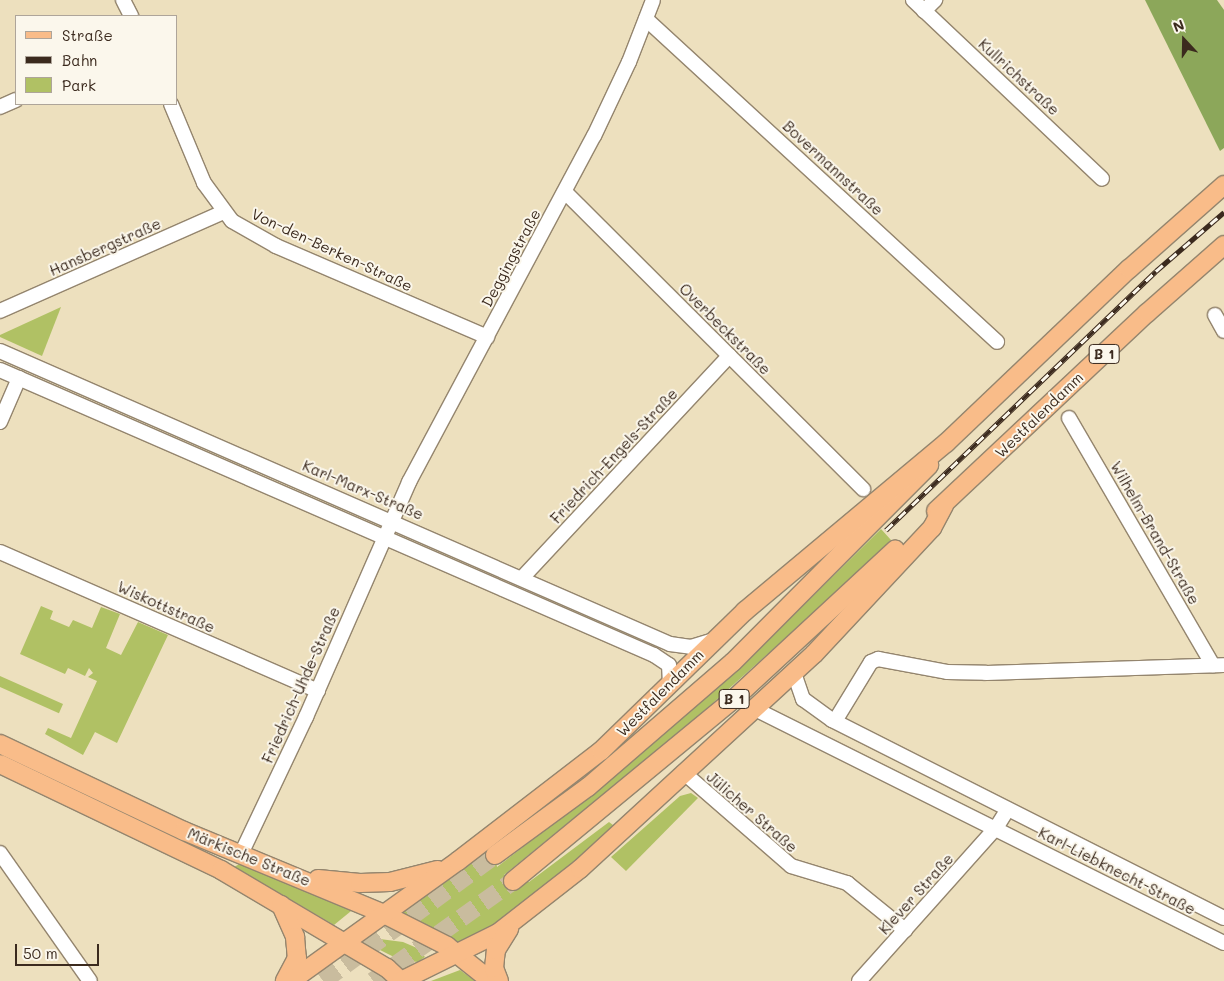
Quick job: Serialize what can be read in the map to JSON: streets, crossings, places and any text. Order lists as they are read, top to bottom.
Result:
{
  "streets": {
    "main road": ["B 1", "Westfalendamm", "Märkische Straße"],
    "street": [
      "Kullrichstraße",
      "Bovermannstraße",
      "Hansbergstraße",
      "Von-den-Berken-Straße",
      "Deggingstraße",
      "Overbeckstraße",
      "Friedrich-Engels-Straße",
      "Karl-Marx-Straße",
      "Wilhelm-Brand-Straße",
      "Wiskottstraße",
      "Friedrich-Uhde-Straße",
      "Jülicher Straße",
      "Karl-Liebknecht-Straße",
      "Klever Straße"
    ]
  },
  "crossings": [
    ["Bovermannstraße", "Deggingstraße"],
    ["Hansbergstraße", "Von-den-Berken-Straße"],
    ["Von-den-Berken-Straße", "Deggingstraße"],
    ["Deggingstraße", "Overbeckstraße"],
    ["Deggingstraße", "Karl-Marx-Straße"],
    ["Deggingstraße", "Friedrich-Uhde-Straße"],
    ["Overbeckstraße", "Friedrich-Engels-Straße"],
    ["Westfalendamm", "Karl-Marx-Straße"],
    ["Westfalendamm", "Jülicher Straße"],
    ["Westfalendamm", "Märkische Straße"],
    ["Westfalendamm", "Karl-Liebknecht-Straße"],
    ["Friedrich-Engels-Straße", "Karl-Marx-Straße"],
    ["Karl-Marx-Straße", "Friedrich-Uhde-Straße"],
    ["Wiskottstraße", "Friedrich-Uhde-Straße"],
    ["Friedrich-Uhde-Straße", "Märkische Straße"],
    ["Jülicher Straße", "Klever Straße"],
    ["Karl-Liebknecht-Straße", "Klever Straße"]
  ],
  "legend": ["Straße", "Bahn", "Park"],
  "scale_bar": "50 m",
  "north": "top"
}
